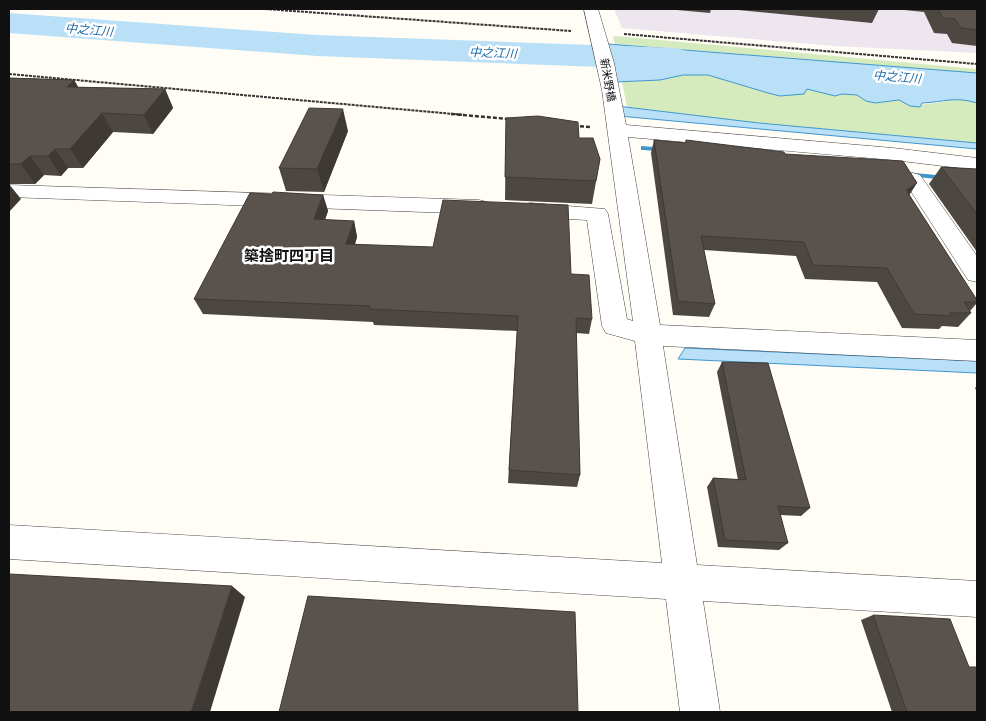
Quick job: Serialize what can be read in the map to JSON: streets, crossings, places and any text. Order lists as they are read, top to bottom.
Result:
{
  "streets": {
    "street": ["新米野橋"]
  },
  "districts": ["築捨町四丁目"],
  "water": ["中之江川"]
}
